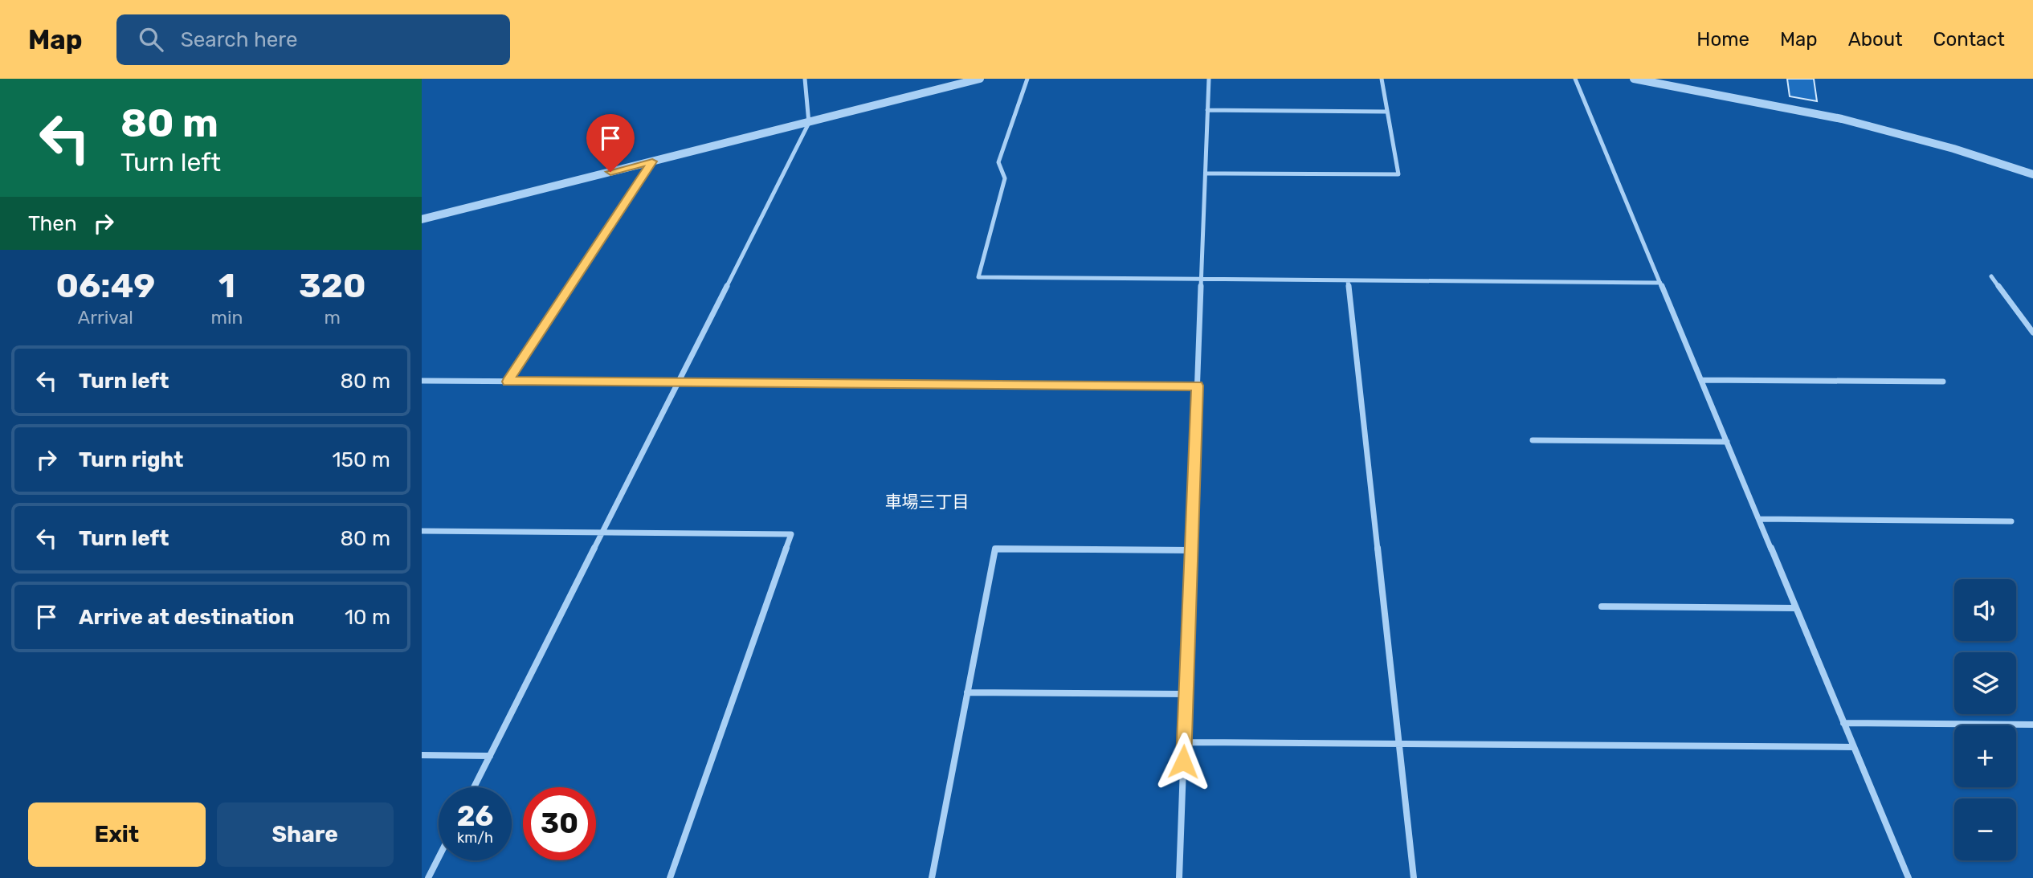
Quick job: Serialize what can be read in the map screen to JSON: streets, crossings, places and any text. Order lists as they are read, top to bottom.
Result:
{
  "districts": ["車場三丁目"],
  "page": {
    "header": "Map",
    "search": "Search here",
    "nav": [
      "Home",
      "Map",
      "About",
      "Contact"
    ],
    "turn": ["80 m", "Turn left"],
    "then": "Then",
    "eta": [
      "06:49",
      "Arrival",
      "1",
      "min",
      "320",
      "m"
    ],
    "list": [
      {
        "name": "Turn left",
        "value": "80 m"
      },
      {
        "name": "Turn right",
        "value": "150 m"
      },
      {
        "name": "Turn left",
        "value": "80 m"
      },
      {
        "name": "Arrive at destination",
        "value": "10 m"
      }
    ],
    "map_buttons": ["+", "−"],
    "speed": "26 km/h",
    "limit": "30",
    "buttons": ["Exit", "Share"]
  }
}
